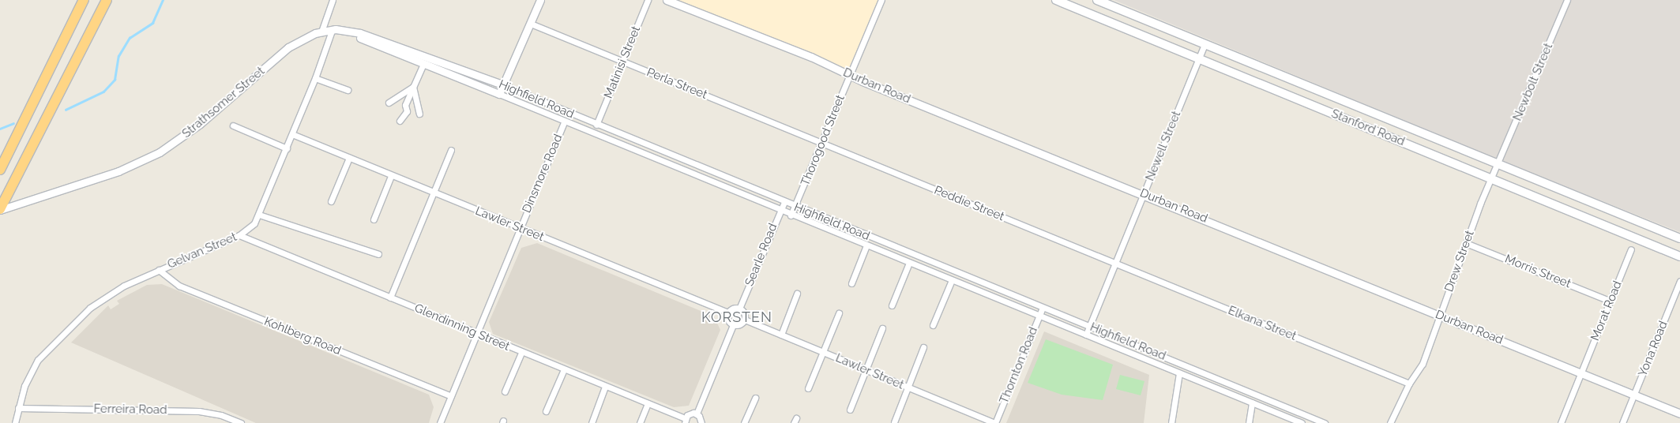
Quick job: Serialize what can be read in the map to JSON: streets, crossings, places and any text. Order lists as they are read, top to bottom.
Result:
{
  "streets": {
    "main road": ["Stanford Road"],
    "street": [
      "Matinisi Street",
      "Newbolt Street",
      "Perla Street",
      "Durban Road",
      "Highfield Road",
      "Strathsomer Street",
      "Thorogood Street",
      "Newell Street",
      "Dinsmore Road",
      "Peddie Street",
      "Lawler Street",
      "Gelvan Street",
      "Searle Road",
      "Drew Street",
      "Morris Street",
      "Morat Road",
      "Elkana Street",
      "Glendinning Street",
      "Kohlberg Road",
      "Yona Road",
      "Thornton Road",
      "Ferreira Road"
    ]
  },
  "crossings": [
    ["Matinisi Street", "Perla Street"],
    ["Matinisi Street", "Highfield Road"],
    ["Newbolt Street", "Stanford Road"],
    ["Newbolt Street", "Drew Street"],
    ["Perla Street", "Thorogood Street"],
    ["Perla Street", "Peddie Street"],
    ["Durban Road", "Thorogood Street"],
    ["Durban Road", "Newell Street"],
    ["Durban Road", "Drew Street"],
    ["Durban Road", "Morat Road"],
    ["Durban Road", "Yona Road"],
    ["Highfield Road", "Strathsomer Street"],
    ["Highfield Road", "Thorogood Street"],
    ["Highfield Road", "Newell Street"],
    ["Highfield Road", "Dinsmore Road"],
    ["Highfield Road", "Gelvan Street"],
    ["Highfield Road", "Searle Road"],
    ["Highfield Road", "Thornton Road"],
    ["Strathsomer Street", "Gelvan Street"],
    ["Stanford Road", "Newell Street"],
    ["Stanford Road", "Drew Street"],
    ["Thorogood Street", "Peddie Street"],
    ["Newell Street", "Peddie Street"],
    ["Newell Street", "Elkana Street"],
    ["Dinsmore Road", "Lawler Street"],
    ["Dinsmore Road", "Glendinning Street"],
    ["Dinsmore Road", "Kohlberg Road"],
    ["Peddie Street", "Elkana Street"],
    ["Lawler Street", "Gelvan Street"],
    ["Lawler Street", "Searle Road"],
    ["Lawler Street", "Thornton Road"],
    ["Gelvan Street", "Glendinning Street"],
    ["Gelvan Street", "Kohlberg Road"],
    ["Gelvan Street", "Ferreira Road"],
    ["Drew Street", "Morris Street"],
    ["Drew Street", "Elkana Street"],
    ["Morris Street", "Morat Road"]
  ],
  "districts": ["KORSTEN"]
}
